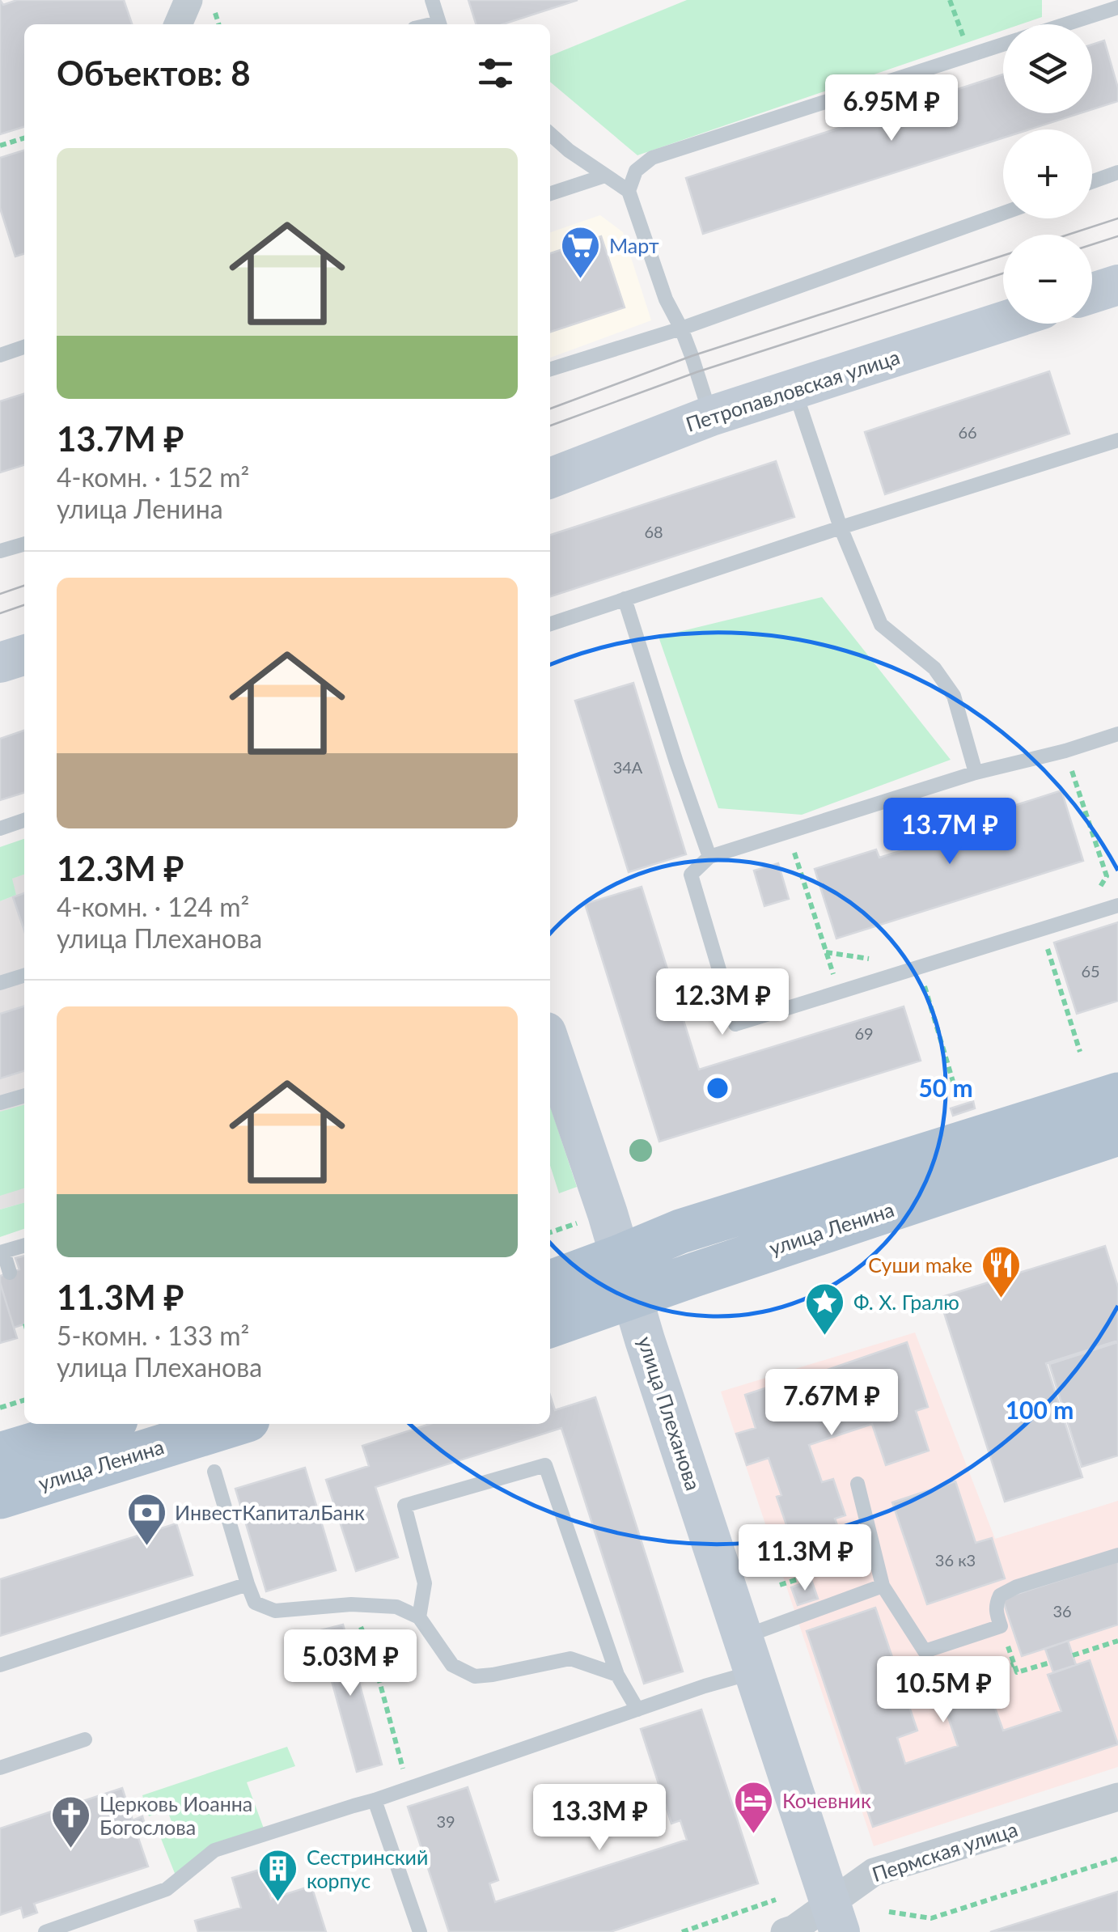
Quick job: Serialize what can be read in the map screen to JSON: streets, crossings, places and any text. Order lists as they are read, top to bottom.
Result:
{
  "streets": {
    "main road": ["Петропавловская улица", "улица Ленина", "улица Плеханова"],
    "street": ["Пермская улица"]
  },
  "crossings": [
    ["улица Ленина", "улица Плеханова"],
    ["улица Плеханова", "Пермская улица"]
  ],
  "places": {
    "supermarket": ["Март"],
    "restaurant": ["Суши make"],
    "place": ["Ф. Х. Гралю"],
    "bank": ["ИнвестКапиталБанк"],
    "hotel": ["Кочевник"],
    "church": ["Церковь Иоанна Богослова"],
    "building": ["Сестринский корпус"]
  },
  "house_numbers": [
    "66",
    "68",
    "34А",
    "65",
    "69",
    "36 к3",
    "36",
    "39"
  ],
  "page": {
    "map_buttons": ["+", "−"],
    "heading": "Объектов: 8",
    "price": [
      "6.95M ₽",
      "13.7M ₽",
      "12.3M ₽",
      "7.67M ₽",
      "11.3M ₽",
      "5.03M ₽",
      "10.5M ₽",
      "13.3M ₽"
    ],
    "list": [
      {
        "name": "13.7M ₽",
        "note": "4-комн. · 152 m² · улица Ленина"
      },
      {
        "name": "12.3M ₽",
        "note": "4-комн. · 124 m² · улица Плеханова"
      },
      {
        "name": "11.3M ₽",
        "note": "5-комн. · 133 m² · улица Плеханова"
      }
    ]
  },
  "rings": ["50 m", "100 m"]
}
